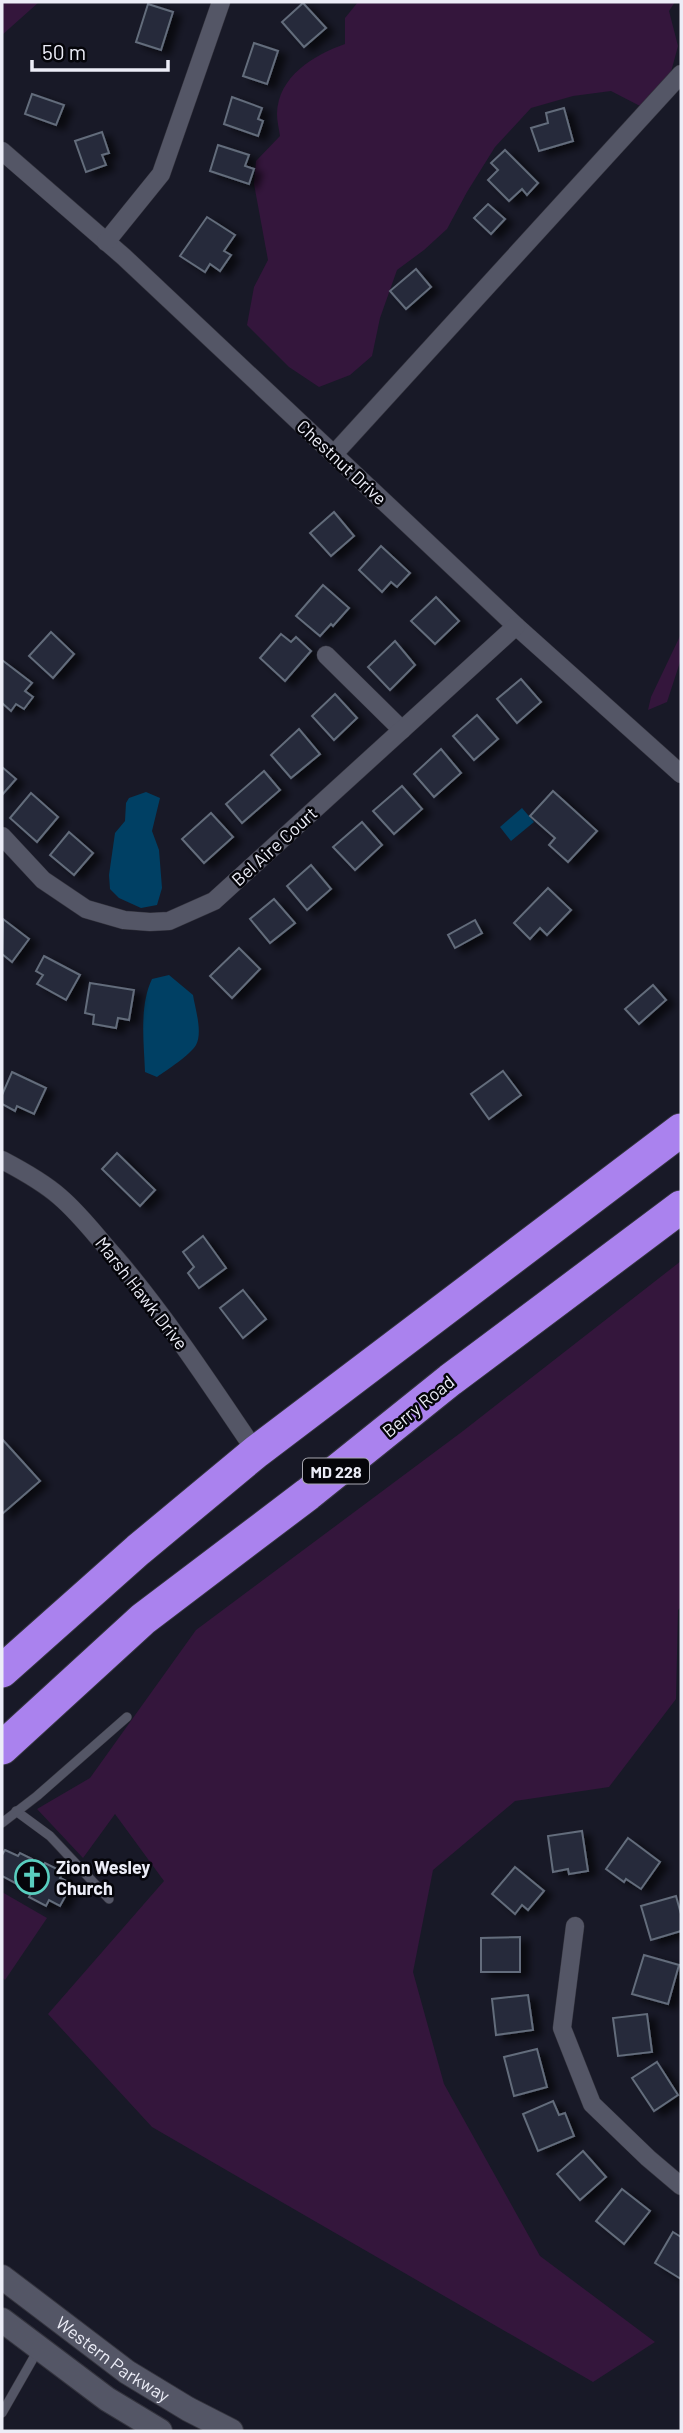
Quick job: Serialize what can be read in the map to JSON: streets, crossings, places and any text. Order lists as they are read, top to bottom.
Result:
{
  "streets": {
    "highway": ["Berry Road", "MD 228"],
    "main road": ["Western Parkway"],
    "street": ["Chestnut Drive", "Bel Aire Court", "Marsh Hawk Drive"]
  },
  "crossings": [
    ["Chestnut Drive", "Bel Aire Court"]
  ],
  "places": {
    "church": ["Zion Wesley Church"]
  },
  "scale_bar": "50 m"
}
